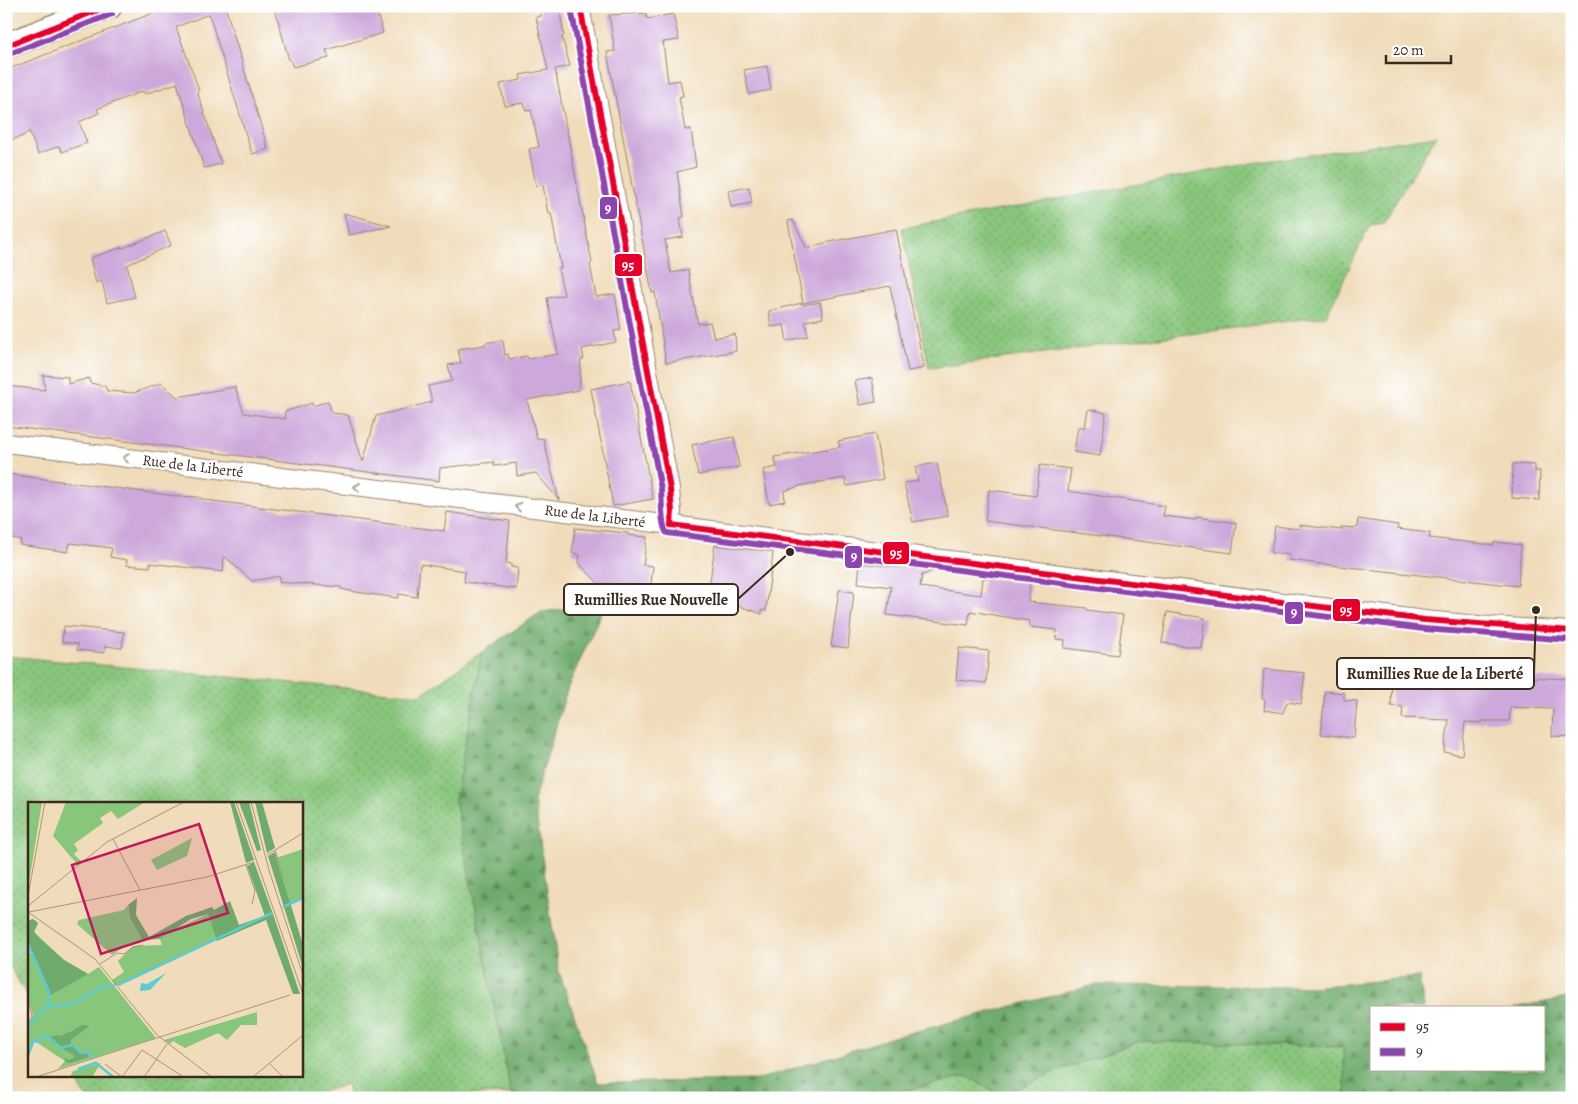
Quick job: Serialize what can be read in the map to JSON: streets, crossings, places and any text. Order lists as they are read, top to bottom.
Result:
{
  "streets": {
    "street": ["Rue de la Liberté"]
  },
  "one_way": ["Rue de la Liberté"],
  "places": ["Rumillies Rue Nouvelle", "Rumillies Rue de la Liberté"],
  "lines": ["transit line 95", "transit line 9"],
  "legend": ["95", "9"],
  "scale_bar": "20 m"
}
